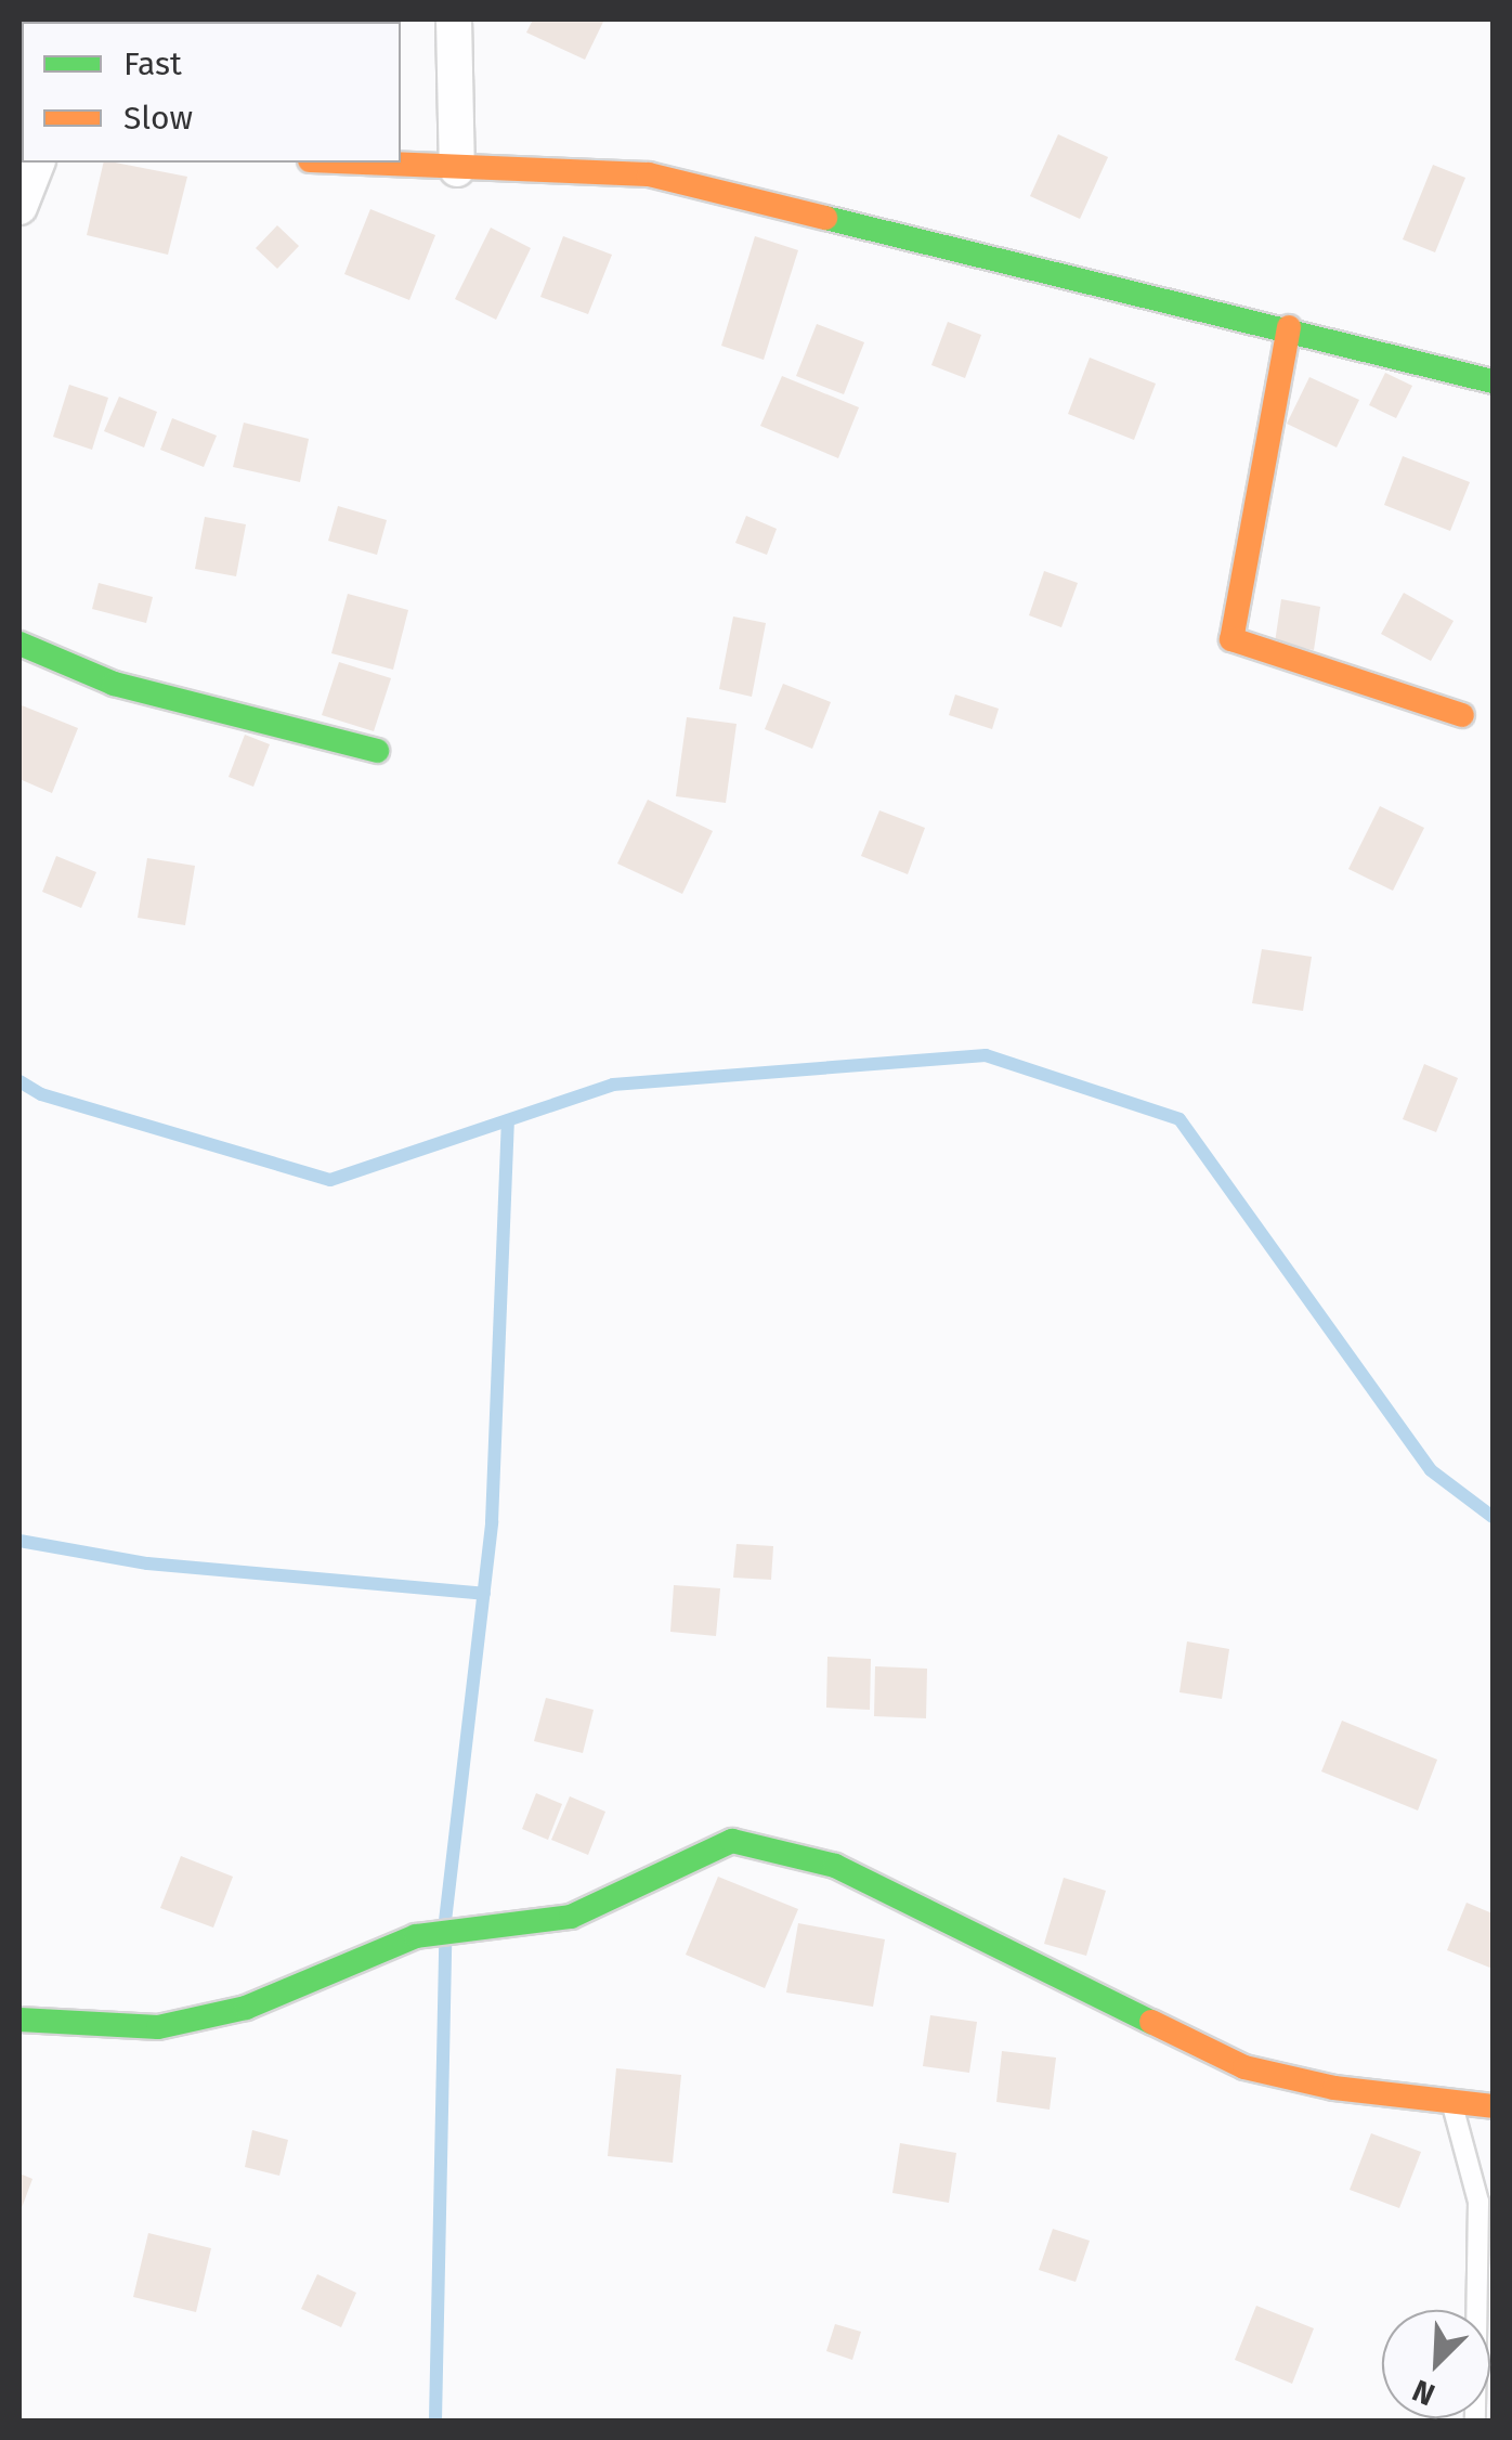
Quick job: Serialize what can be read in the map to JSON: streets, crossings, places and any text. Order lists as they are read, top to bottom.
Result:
{
  "legend": ["Fast", "Slow"],
  "north": "bottom left"
}
